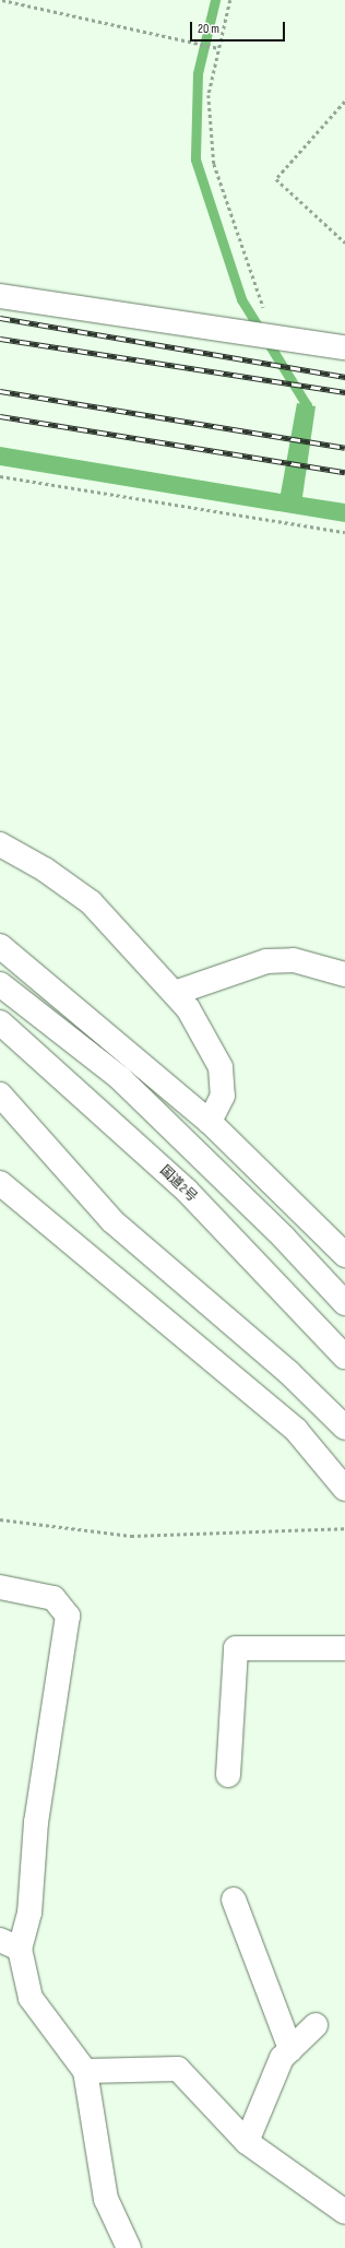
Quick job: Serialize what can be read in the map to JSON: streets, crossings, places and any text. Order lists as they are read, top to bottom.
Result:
{
  "streets": {
    "main road": ["国道2号"]
  },
  "scale_bar": "20 m"
}
